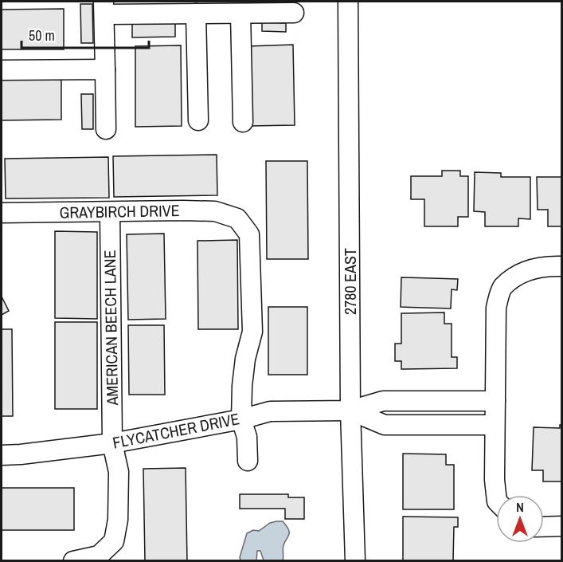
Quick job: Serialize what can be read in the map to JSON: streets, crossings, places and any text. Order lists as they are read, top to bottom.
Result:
{
  "streets": {
    "street": [
      "GRAYBIRCH DRIVE",
      "2780 EAST",
      "AMERICAN BEECH LANE",
      "FLYCATCHER DRIVE"
    ]
  },
  "crossings": [
    ["GRAYBIRCH DRIVE", "AMERICAN BEECH LANE"],
    ["GRAYBIRCH DRIVE", "FLYCATCHER DRIVE"],
    ["2780 EAST", "FLYCATCHER DRIVE"],
    ["AMERICAN BEECH LANE", "FLYCATCHER DRIVE"]
  ],
  "scale_bar": "50 m",
  "north": "top"
}
